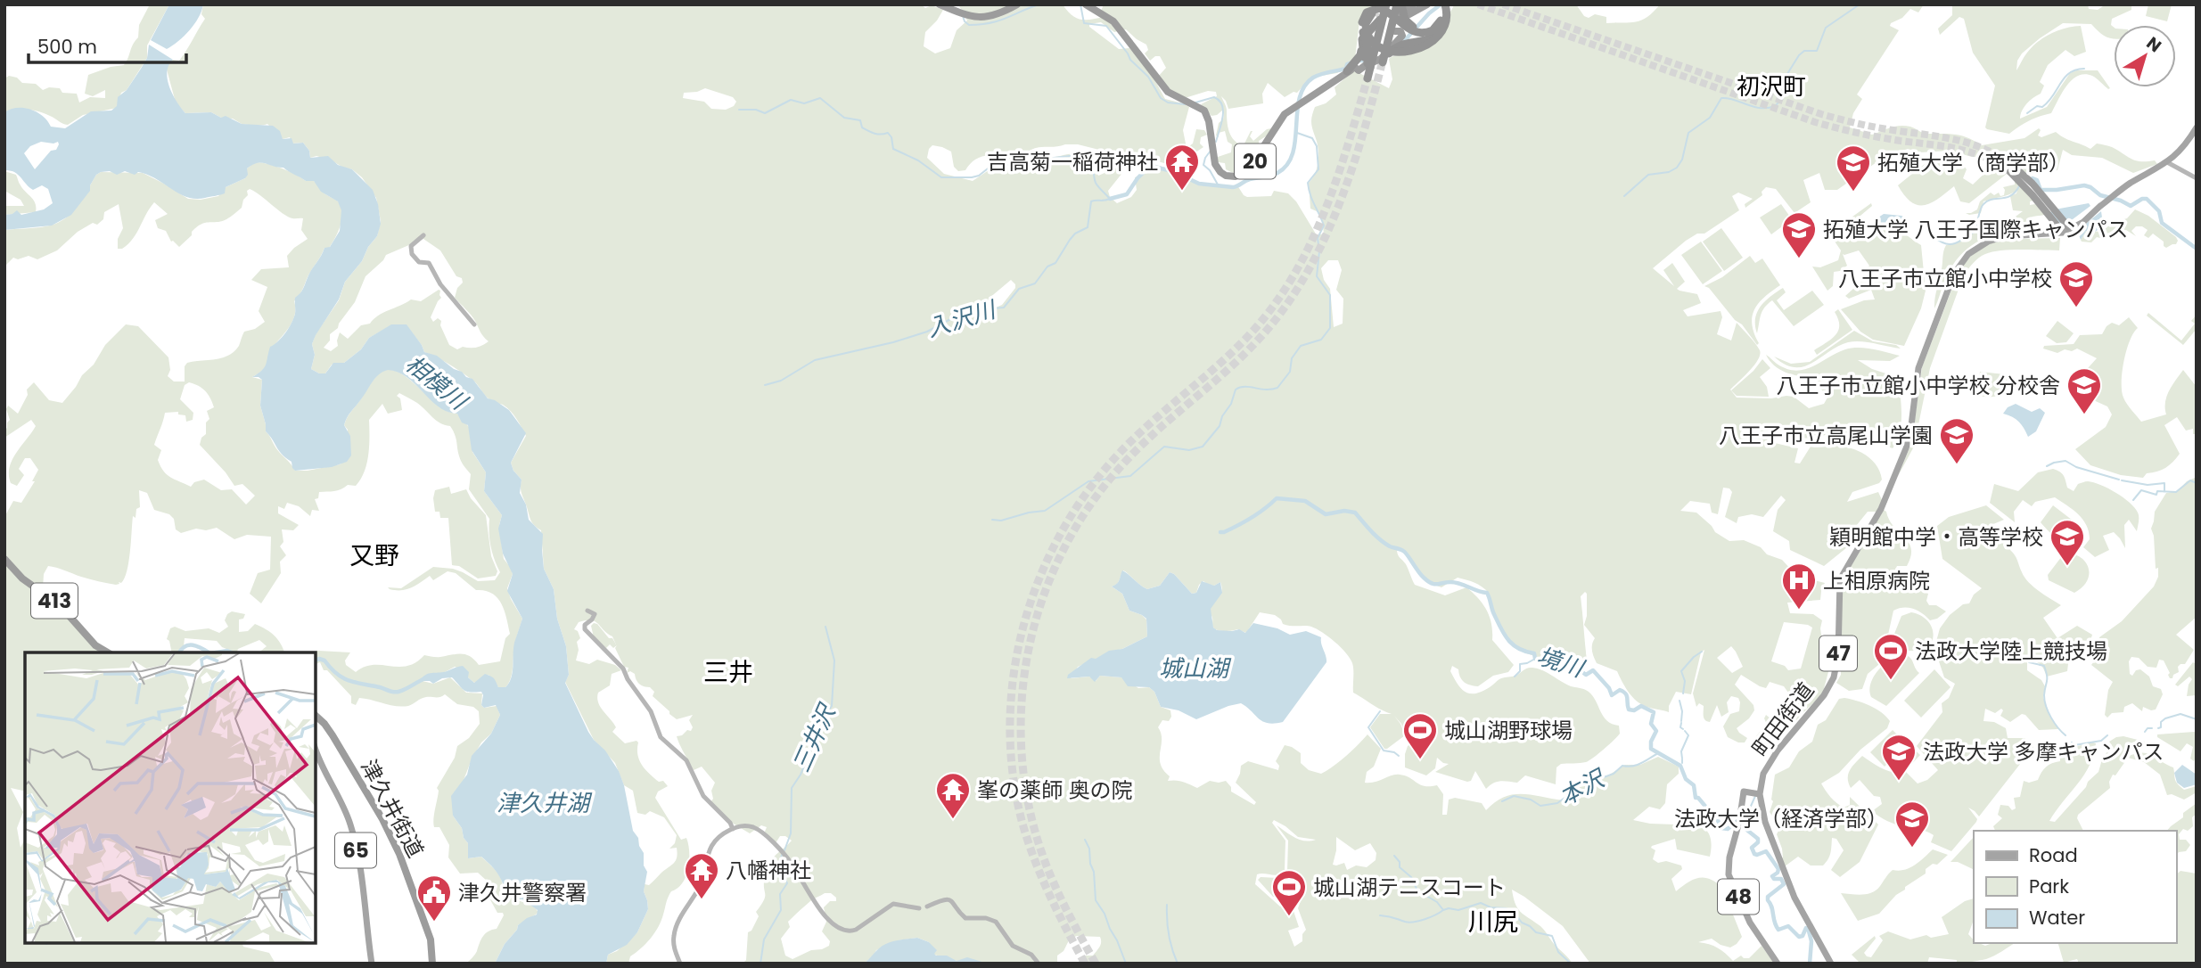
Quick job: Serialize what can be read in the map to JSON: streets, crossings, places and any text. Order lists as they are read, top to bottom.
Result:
{
  "streets": {
    "highway": ["20", "413", "津久井街道"],
    "main road": [
      "47",
      "町田街道",
      "65",
      "48"
    ]
  },
  "crossings": [
    ["町田街道", "48"]
  ],
  "districts": [
    "初沢町",
    "又野",
    "三井",
    "川尻"
  ],
  "water": [
    "入沢川",
    "相模川",
    "境川",
    "城山湖",
    "三井沢",
    "本沢",
    "津久井湖"
  ],
  "places": {
    "temple": ["吉高菊一稲荷神社", "峯の薬師 奥の院", "八幡神社"],
    "school or university": [
      "拓殖大学（商学部）",
      "拓殖大学 八王子国際キャンパス",
      "八王子市立館小中学校",
      "八王子市立館小中学校 分校舎",
      "八王子市立高尾山学園",
      "穎明館中学・高等学校",
      "法政大学 多摩キャンパス",
      "法政大学（経済学部）"
    ],
    "hospital": ["上相原病院"],
    "sports": ["法政大学陸上競技場", "城山湖野球場", "城山湖テニスコート"],
    "public building": ["津久井警察署"]
  },
  "legend": ["Road", "Park", "Water"],
  "scale_bar": "500 m",
  "north": "top right"
}
